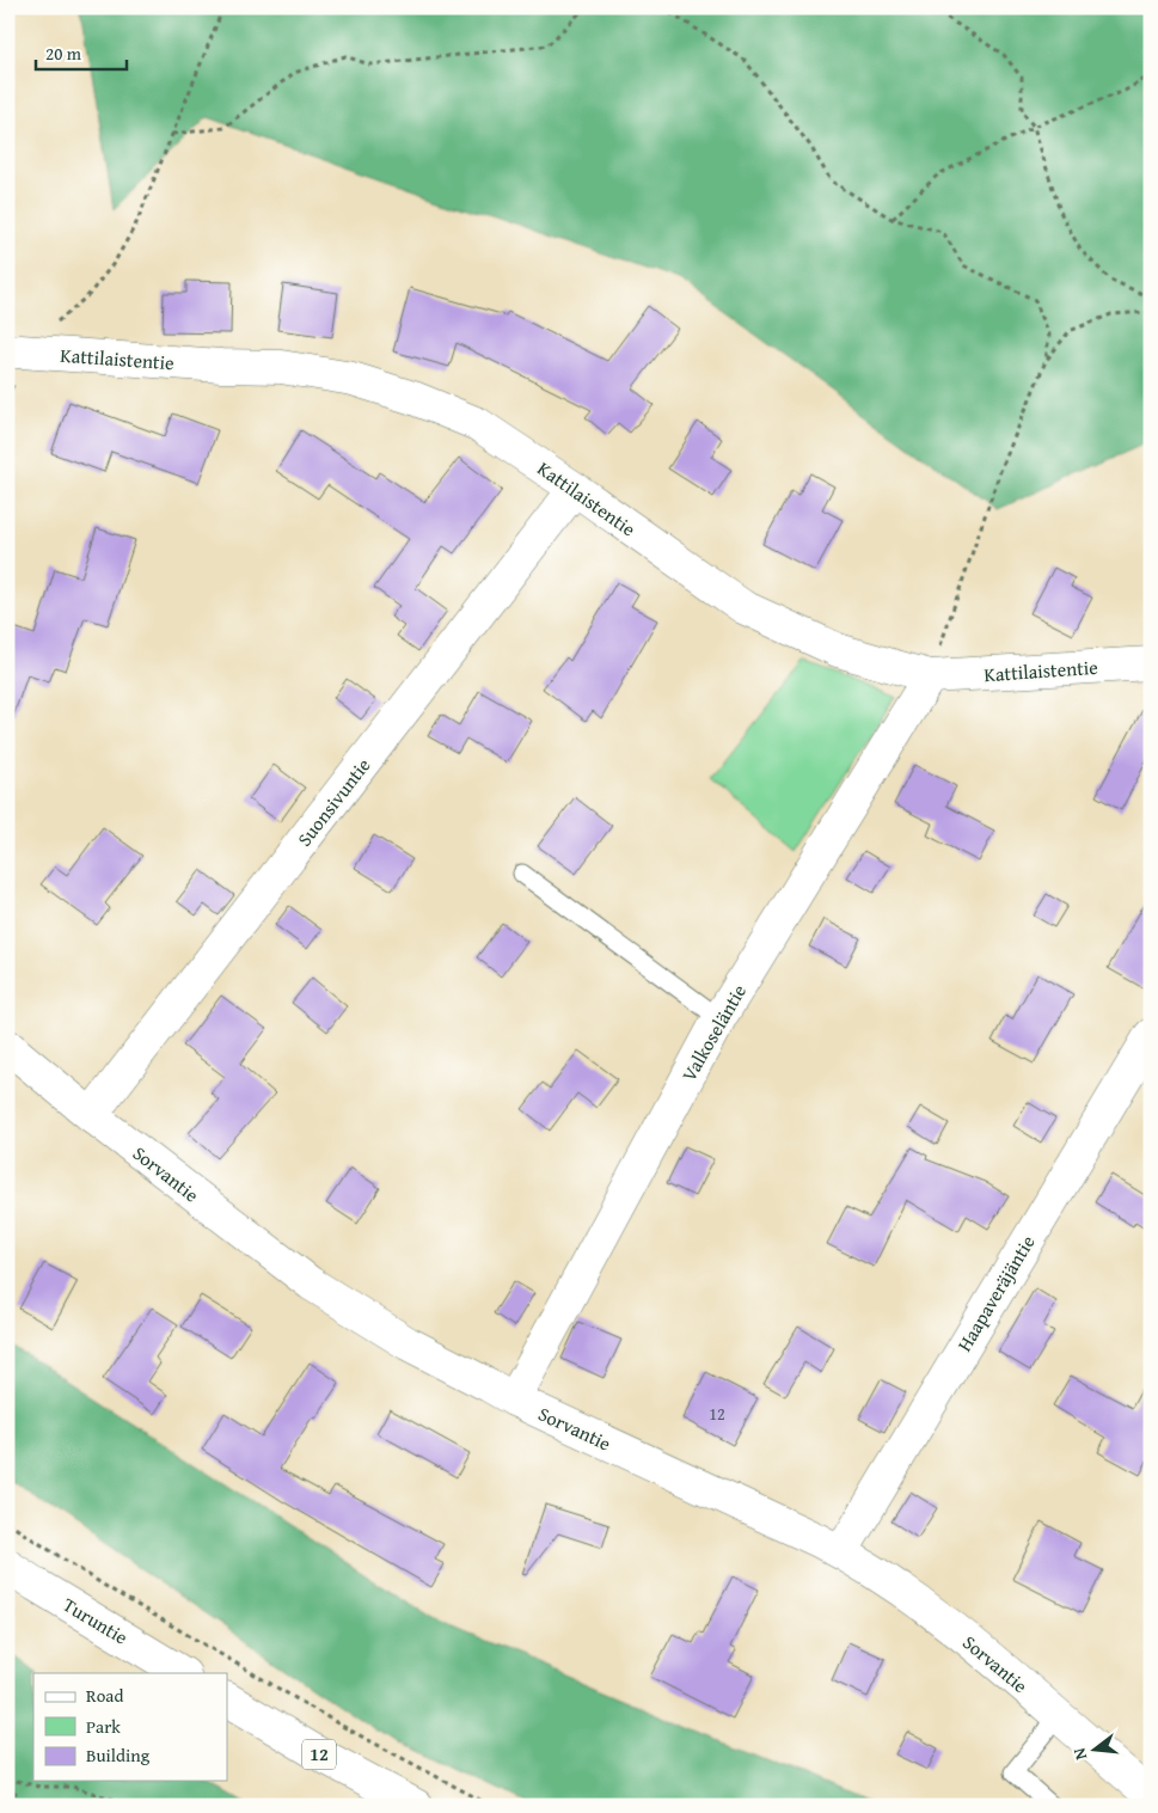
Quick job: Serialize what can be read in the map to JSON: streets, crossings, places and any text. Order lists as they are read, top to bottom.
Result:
{
  "streets": {
    "main road": [
      "Kattilaistentie",
      "Suonsivuntie",
      "Valkoseläntie",
      "Sorvantie",
      "Haapaveräjäntie",
      "Turuntie",
      "12"
    ]
  },
  "crossings": [
    ["Kattilaistentie", "Suonsivuntie"],
    ["Kattilaistentie", "Valkoseläntie"],
    ["Suonsivuntie", "Sorvantie"],
    ["Valkoseläntie", "Sorvantie"],
    ["Sorvantie", "Haapaveräjäntie"]
  ],
  "house_numbers": ["12"],
  "legend": ["Road", "Park", "Building"],
  "scale_bar": "20 m",
  "north": "left"
}
